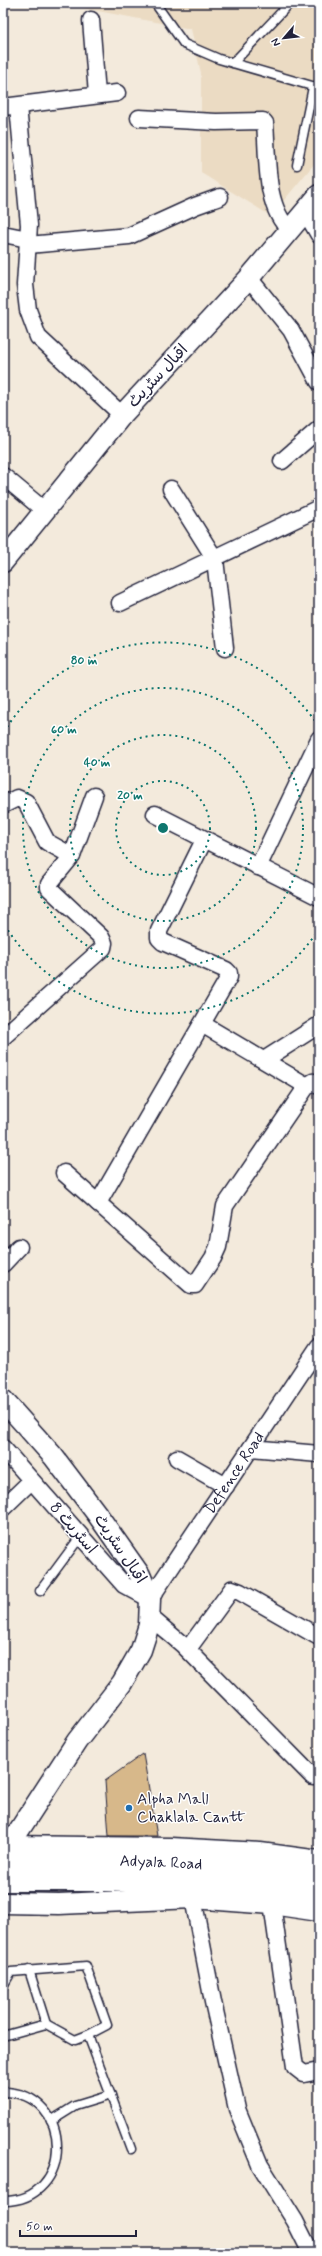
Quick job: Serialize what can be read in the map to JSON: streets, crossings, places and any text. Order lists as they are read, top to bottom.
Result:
{
  "streets": {
    "main road": ["Adyala Road"],
    "street": ["اقبال سٹریٹ", "Defence Road", "اسٹریٹ 8"]
  },
  "crossings": [
    ["اقبال سٹریٹ", "Defence Road"],
    ["اقبال سٹریٹ", "اسٹریٹ 8"],
    ["Defence Road", "اسٹریٹ 8"]
  ],
  "places": ["Alpha Mall Chaklala Cantt"],
  "scale_bar": "50 m",
  "north": "bottom left",
  "rings": [
    "80 m",
    "60 m",
    "40 m",
    "20 m"
  ]
}
